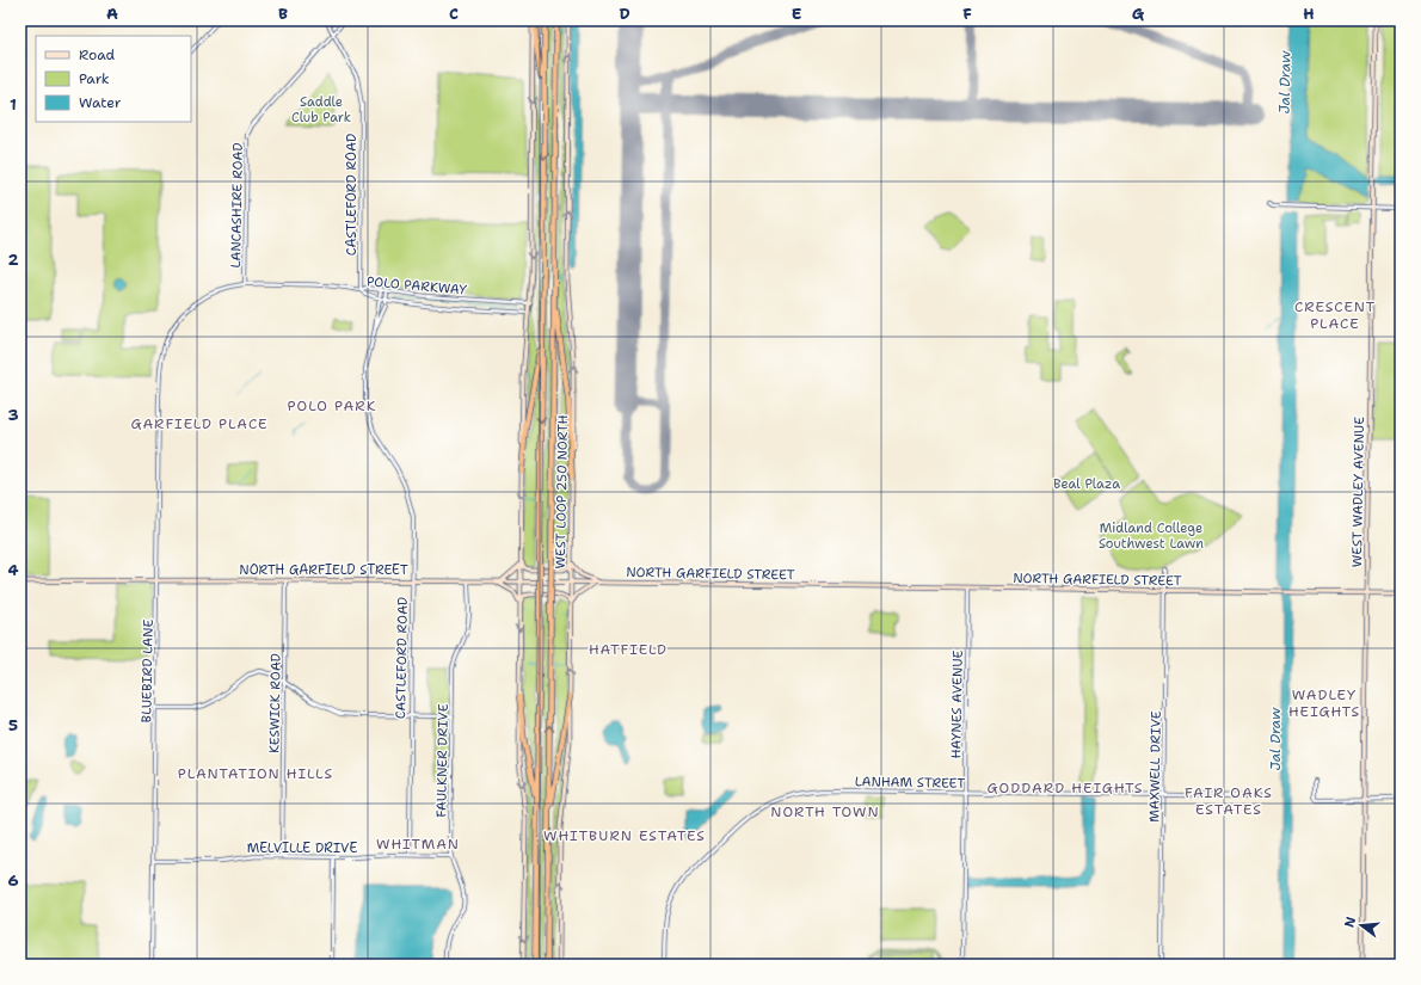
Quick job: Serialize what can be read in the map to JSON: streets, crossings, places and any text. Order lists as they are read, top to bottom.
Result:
{
  "streets": {
    "main road": ["WEST LOOP 250 NORTH", "WEST WADLEY AVENUE", "NORTH GARFIELD STREET"],
    "street": [
      "CASTLEFORD ROAD",
      "LANCASHIRE ROAD",
      "POLO PARKWAY",
      "BLUEBIRD LANE",
      "KESWICK ROAD",
      "HAYNES AVENUE",
      "FAULKNER DRIVE",
      "MAXWELL DRIVE",
      "LANHAM STREET",
      "MELVILLE DRIVE"
    ]
  },
  "crossings": [
    ["CASTLEFORD ROAD", "LANCASHIRE ROAD"],
    ["CASTLEFORD ROAD", "POLO PARKWAY"],
    ["CASTLEFORD ROAD", "NORTH GARFIELD STREET"],
    ["CASTLEFORD ROAD", "BLUEBIRD LANE"],
    ["CASTLEFORD ROAD", "MELVILLE DRIVE"],
    ["LANCASHIRE ROAD", "BLUEBIRD LANE"],
    ["POLO PARKWAY", "BLUEBIRD LANE"],
    ["WEST LOOP 250 NORTH", "NORTH GARFIELD STREET"],
    ["WEST WADLEY AVENUE", "NORTH GARFIELD STREET"],
    ["NORTH GARFIELD STREET", "BLUEBIRD LANE"],
    ["NORTH GARFIELD STREET", "KESWICK ROAD"],
    ["NORTH GARFIELD STREET", "HAYNES AVENUE"],
    ["NORTH GARFIELD STREET", "FAULKNER DRIVE"],
    ["NORTH GARFIELD STREET", "MAXWELL DRIVE"],
    ["BLUEBIRD LANE", "MELVILLE DRIVE"],
    ["KESWICK ROAD", "MELVILLE DRIVE"],
    ["HAYNES AVENUE", "LANHAM STREET"],
    ["FAULKNER DRIVE", "MELVILLE DRIVE"],
    ["MAXWELL DRIVE", "LANHAM STREET"]
  ],
  "one_way": ["WEST LOOP 250 NORTH"],
  "districts": [
    "CRESCENT PLACE",
    "POLO PARK",
    "GARFIELD PLACE",
    "HATFIELD",
    "WADLEY HEIGHTS",
    "PLANTATION HILLS",
    "GODDARD HEIGHTS",
    "FAIR OAKS ESTATES",
    "NORTH TOWN",
    "WHITBURN ESTATES",
    "WHITMAN"
  ],
  "water": ["Jal Draw"],
  "parks": ["Saddle Club Park", "Beal Plaza", "Midland College Southwest Lawn"],
  "legend": ["Road", "Park", "Water"],
  "north": "left",
  "grid": {
    "columns": [
      "A",
      "B",
      "C",
      "D",
      "E",
      "F",
      "G",
      "H"
    ],
    "rows": [
      "1",
      "2",
      "3",
      "4",
      "5",
      "6"
    ]
  }
}
